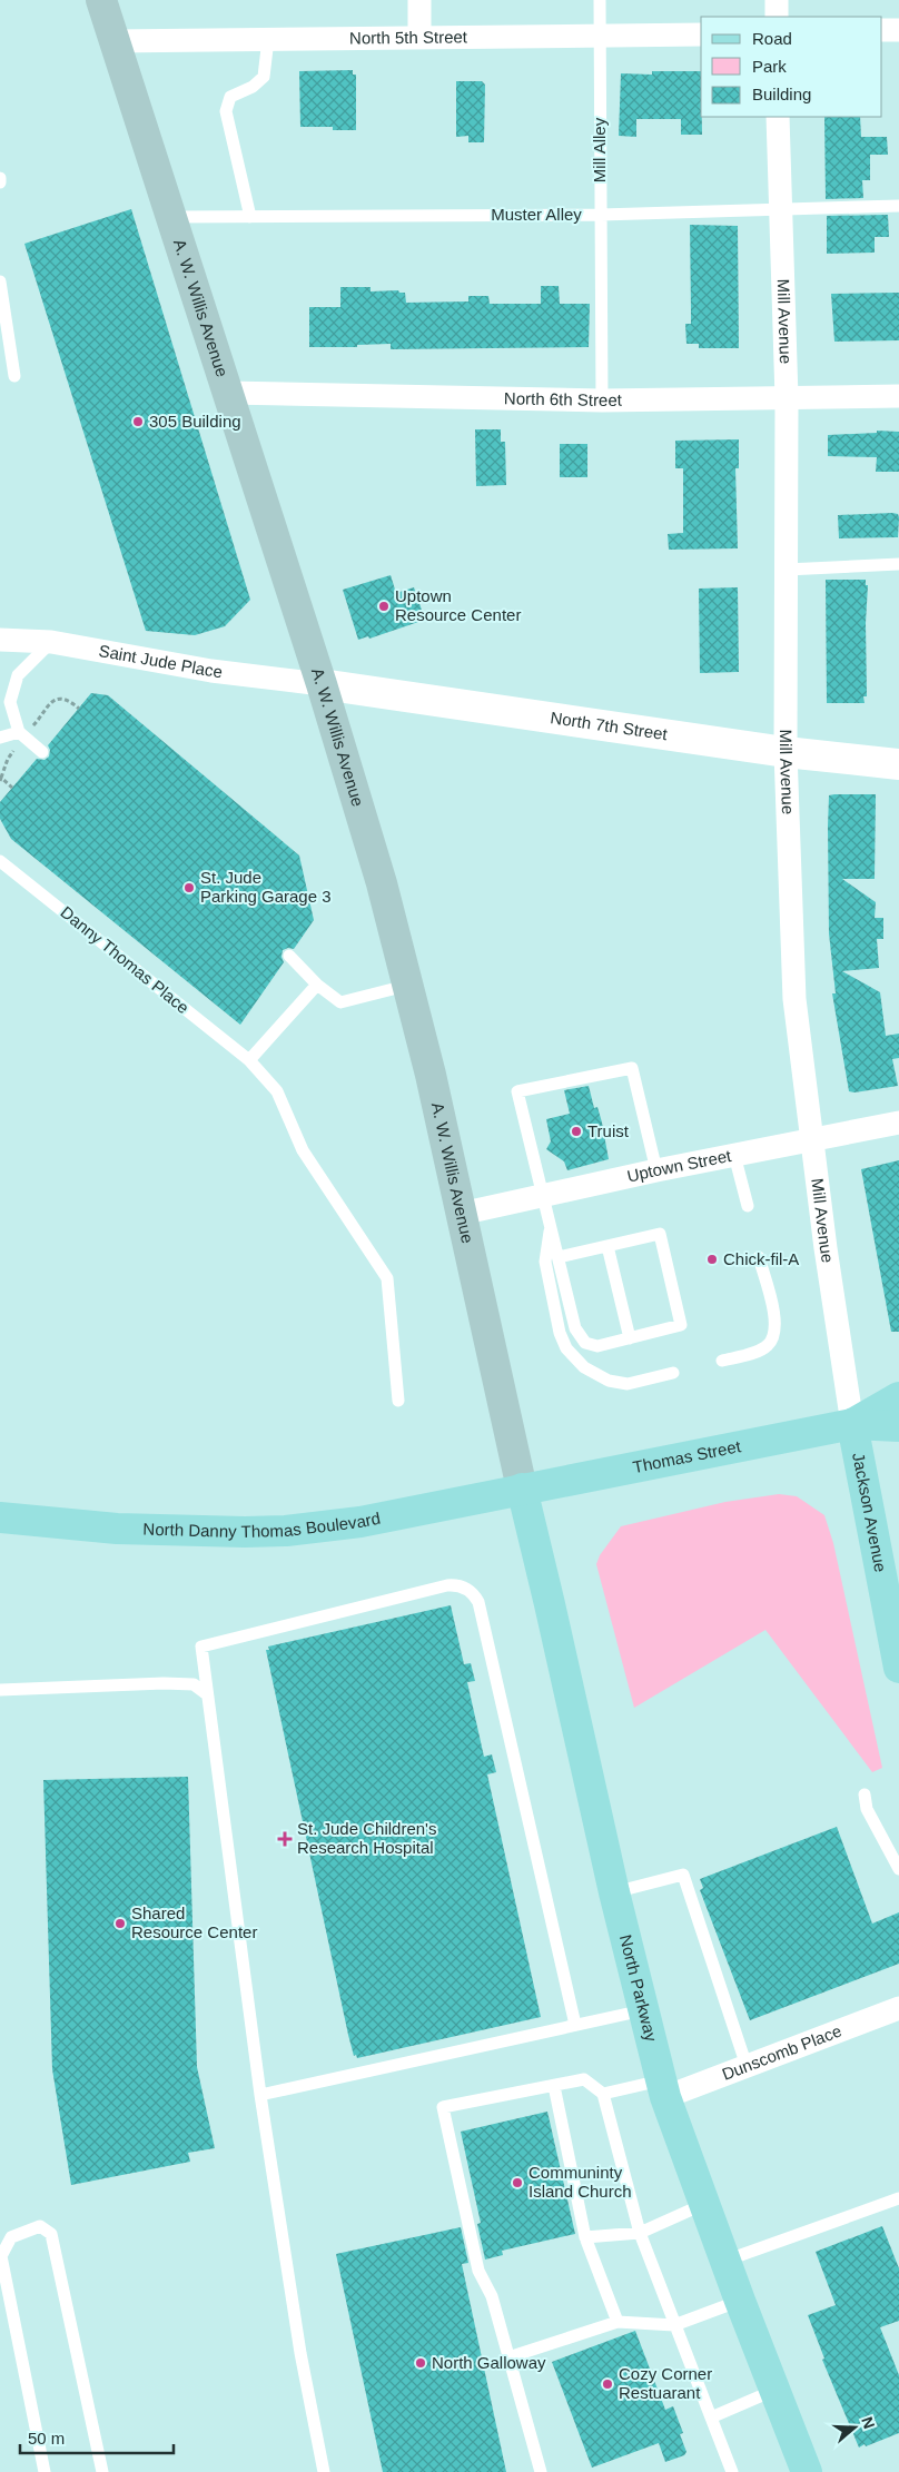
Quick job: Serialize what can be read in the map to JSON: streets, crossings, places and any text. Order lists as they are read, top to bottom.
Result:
{
  "streets": {
    "main road": [
      "A. W. Willis Avenue",
      "Thomas Street",
      "Jackson Avenue",
      "North Danny Thomas Boulevard",
      "North Parkway"
    ],
    "street": [
      "North 5th Street",
      "Mill Avenue",
      "North 6th Street",
      "Saint Jude Place",
      "North 7th Street",
      "Uptown Street",
      "Dunscomb Place"
    ],
    "lane": ["Mill Alley", "Muster Alley", "Danny Thomas Place"]
  },
  "crossings": [
    ["North 5th Street", "Mill Alley"],
    ["North 5th Street", "A. W. Willis Avenue"],
    ["Mill Alley", "Muster Alley"],
    ["Mill Alley", "North 6th Street"],
    ["Muster Alley", "A. W. Willis Avenue"],
    ["Muster Alley", "Mill Avenue"],
    ["A. W. Willis Avenue", "North 6th Street"],
    ["A. W. Willis Avenue", "Saint Jude Place"],
    ["A. W. Willis Avenue", "North 7th Street"],
    ["A. W. Willis Avenue", "Uptown Street"],
    ["A. W. Willis Avenue", "Thomas Street"],
    ["A. W. Willis Avenue", "North Danny Thomas Boulevard"],
    ["A. W. Willis Avenue", "North Parkway"],
    ["Mill Avenue", "North 6th Street"],
    ["Mill Avenue", "North 7th Street"],
    ["Mill Avenue", "Uptown Street"],
    ["Mill Avenue", "Thomas Street"],
    ["Mill Avenue", "Jackson Avenue"],
    ["Saint Jude Place", "North 7th Street"],
    ["Thomas Street", "Jackson Avenue"],
    ["Thomas Street", "North Danny Thomas Boulevard"],
    ["Thomas Street", "North Parkway"],
    ["North Danny Thomas Boulevard", "North Parkway"],
    ["North Parkway", "Dunscomb Place"]
  ],
  "places": {
    "other": [
      "305 Building",
      "Uptown Resource Center",
      "St. Jude Parking Garage 3",
      "Truist",
      "Chick-fil-A",
      "Shared Resource Center",
      "Communinty Island Church",
      "North Galloway",
      "Cozy Corner Restuarant"
    ],
    "health": ["St. Jude Children's Research Hospital"]
  },
  "legend": ["Road", "Park", "Building"],
  "scale_bar": "50 m",
  "north": "right"
}
